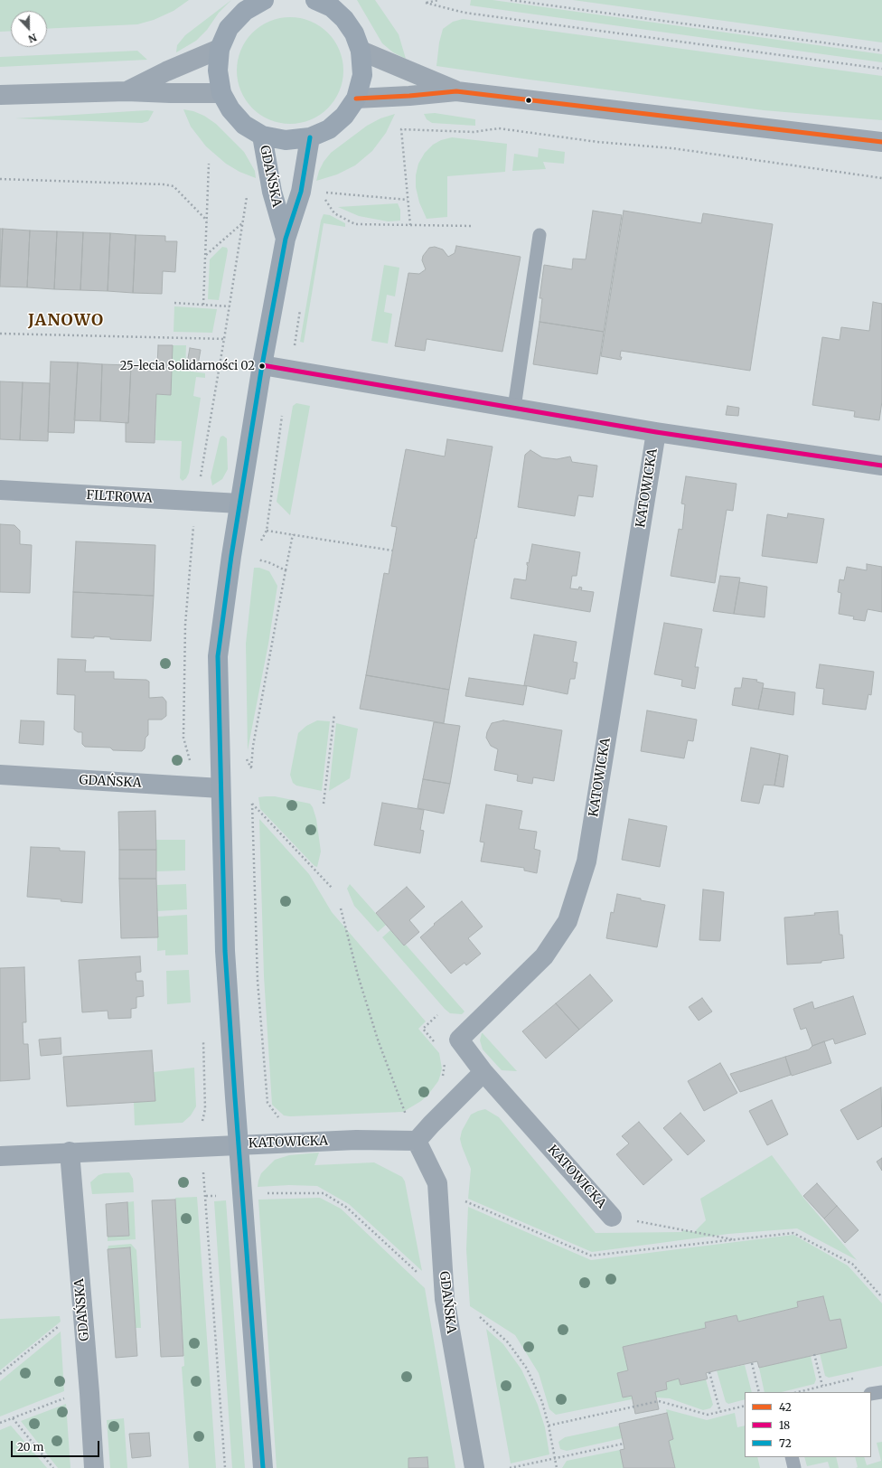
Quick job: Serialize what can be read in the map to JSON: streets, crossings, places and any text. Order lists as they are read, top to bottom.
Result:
{
  "streets": {
    "main road": ["GDAŃSKA"],
    "street": ["KATOWICKA", "FILTROWA"]
  },
  "crossings": [
    ["GDAŃSKA", "KATOWICKA"],
    ["GDAŃSKA", "FILTROWA"]
  ],
  "districts": ["JANOWO"],
  "places": ["25-lecia Solidarności 02"],
  "lines": ["transit line 42", "transit line 72", "transit line 18"],
  "legend": ["42", "18", "72"],
  "scale_bar": "20 m",
  "north": "bottom"
}
